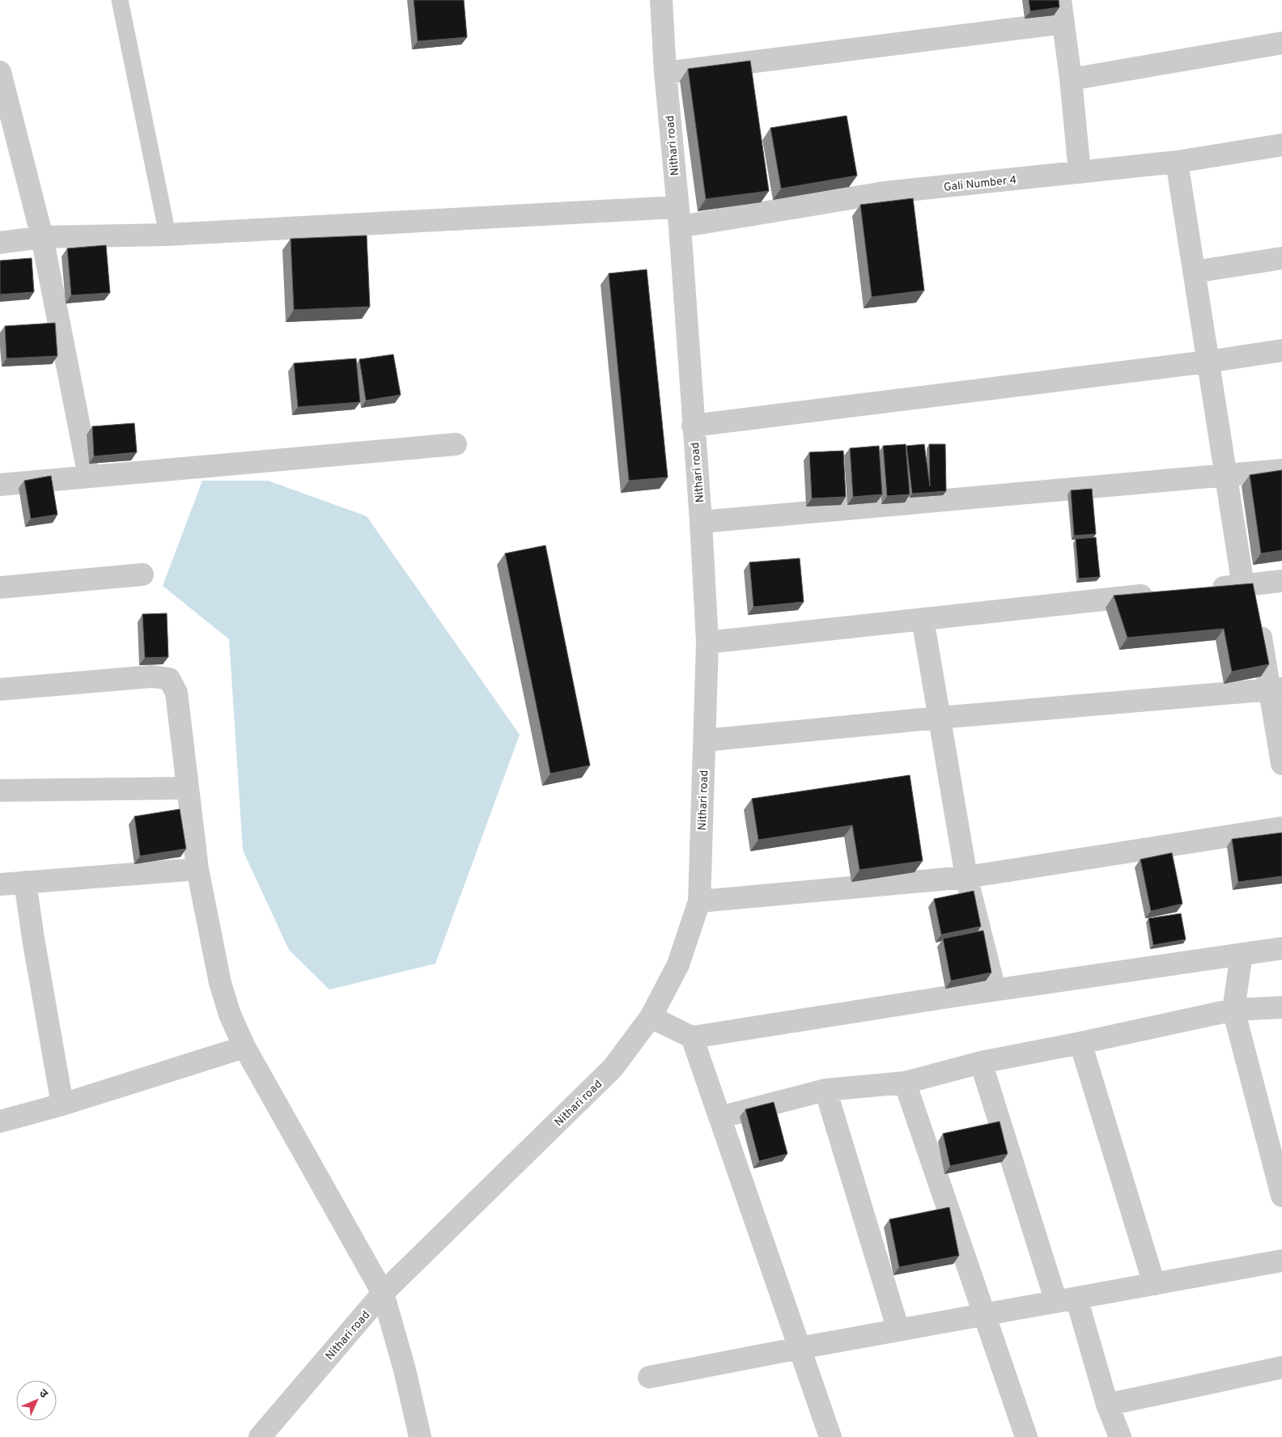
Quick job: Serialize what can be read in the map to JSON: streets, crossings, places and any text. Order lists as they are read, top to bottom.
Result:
{
  "streets": {
    "street": ["Nithari road", "Gali Number 4"]
  },
  "crossings": [
    ["Nithari road", "Gali Number 4"]
  ],
  "north": "top right"
}
